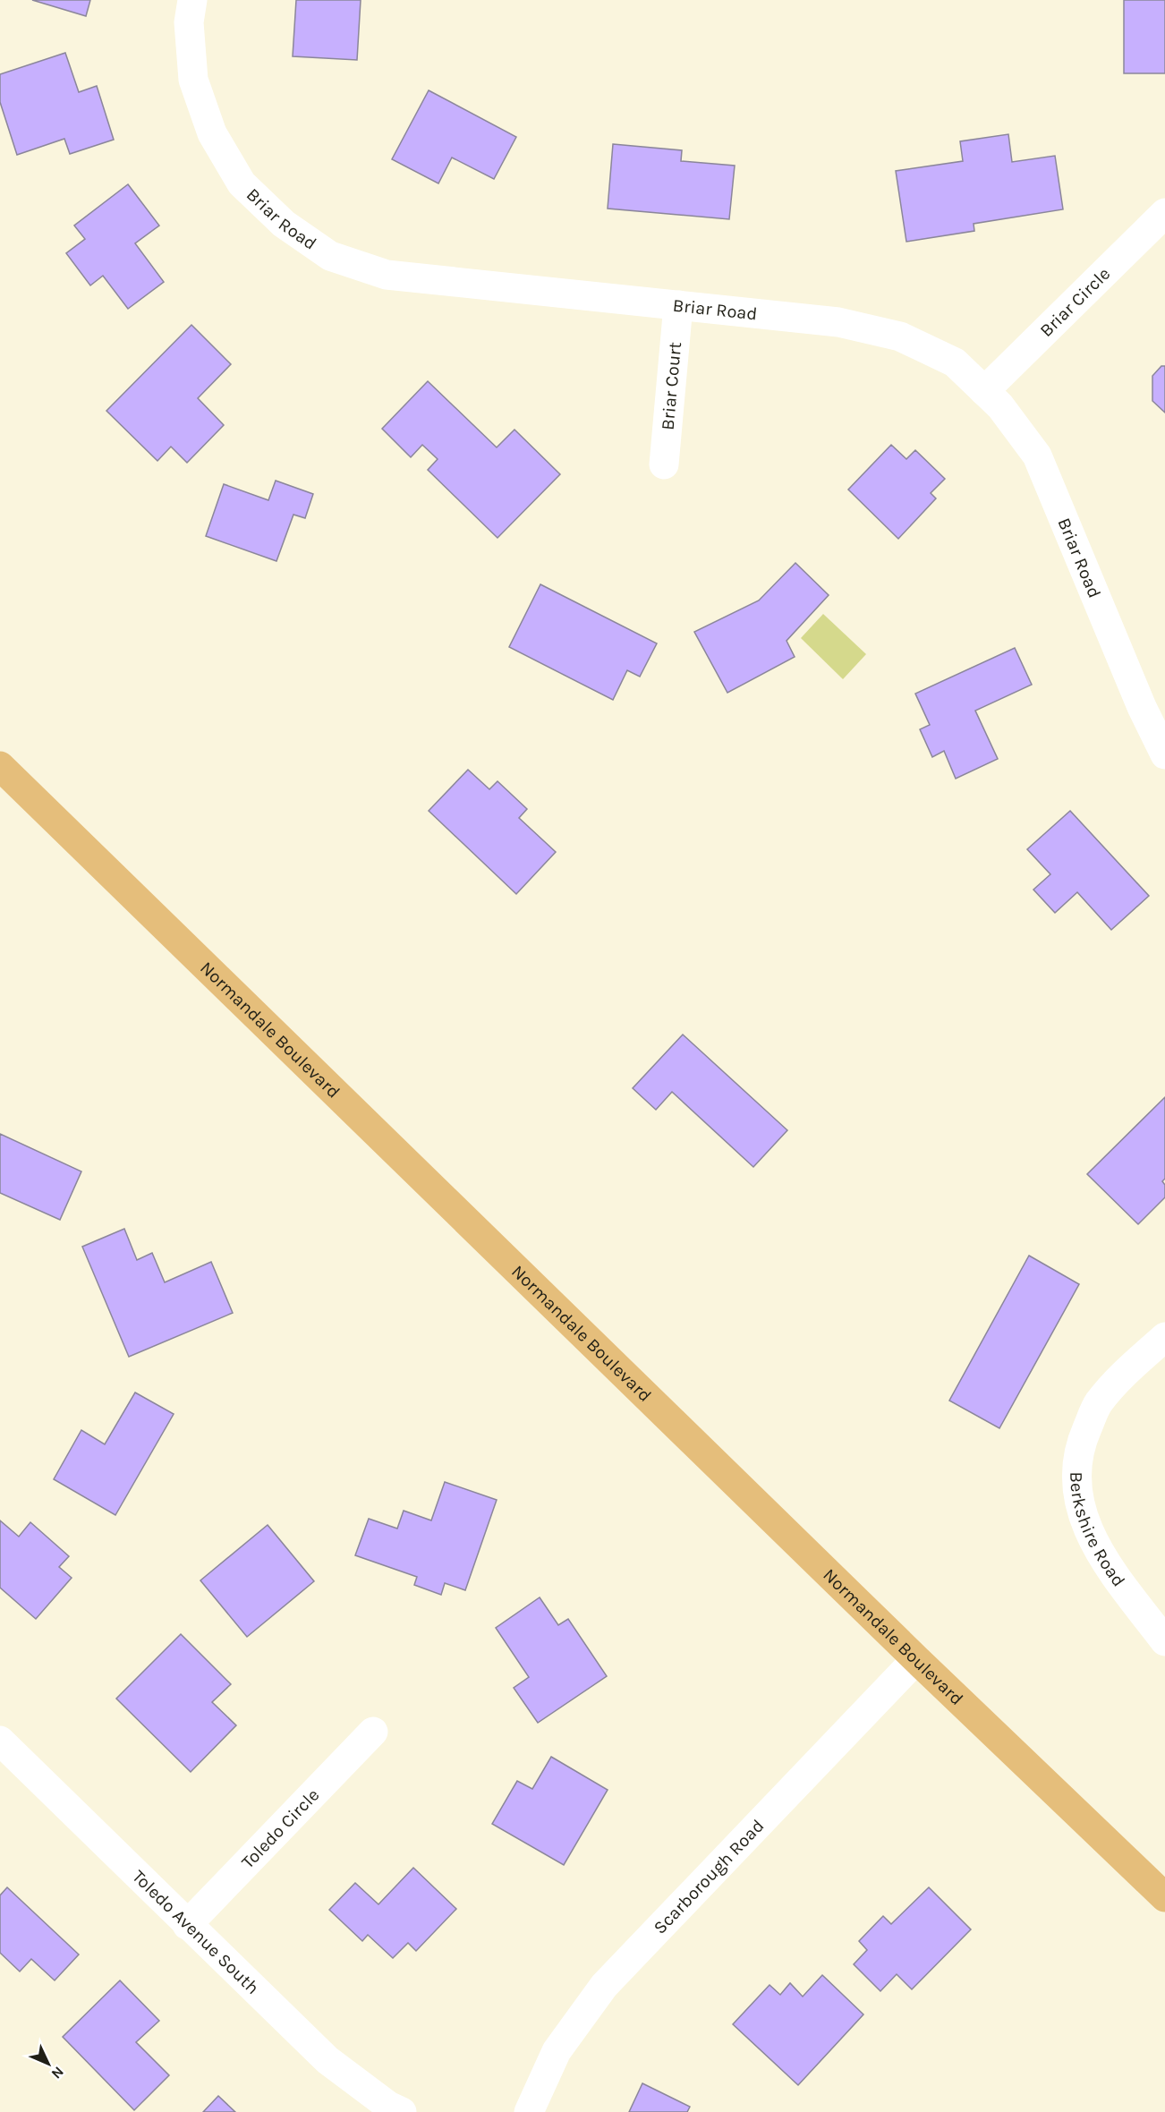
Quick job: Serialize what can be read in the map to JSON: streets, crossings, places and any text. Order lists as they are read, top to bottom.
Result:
{
  "streets": {
    "main road": ["Normandale Boulevard"],
    "street": [
      "Briar Road",
      "Briar Circle",
      "Briar Court",
      "Berkshire Road",
      "Toledo Circle",
      "Scarborough Road",
      "Toledo Avenue South"
    ]
  },
  "crossings": [
    ["Briar Road", "Briar Circle"],
    ["Briar Road", "Briar Court"],
    ["Normandale Boulevard", "Scarborough Road"],
    ["Toledo Circle", "Toledo Avenue South"]
  ],
  "north": "bottom right"
}
